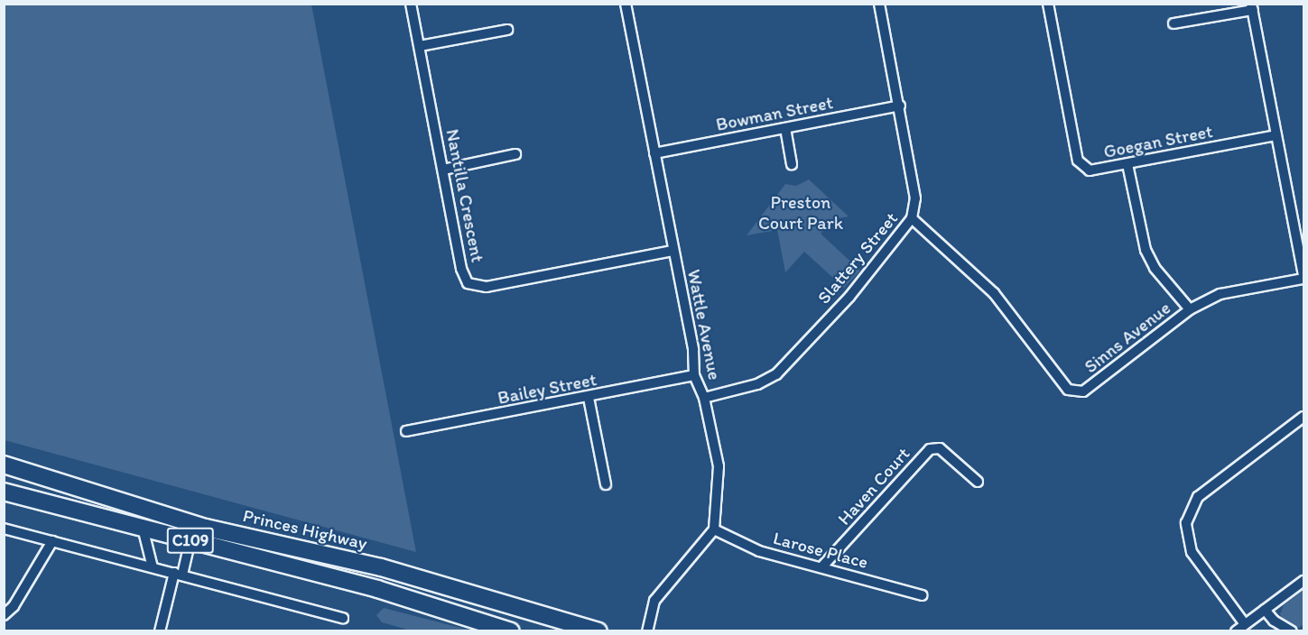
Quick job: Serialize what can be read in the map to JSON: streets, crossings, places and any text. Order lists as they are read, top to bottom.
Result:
{
  "streets": {
    "highway": ["Princes Highway", "C109"],
    "street": [
      "Bowman Street",
      "Goegan Street",
      "Nantilla Crescent",
      "Slattery Street",
      "Wattle Avenue",
      "Sinns Avenue",
      "Bailey Street",
      "Haven Court",
      "Larose Place"
    ]
  },
  "crossings": [
    ["Bowman Street", "Slattery Street"],
    ["Bowman Street", "Wattle Avenue"],
    ["Nantilla Crescent", "Wattle Avenue"],
    ["Slattery Street", "Wattle Avenue"],
    ["Slattery Street", "Sinns Avenue"],
    ["Wattle Avenue", "Bailey Street"],
    ["Wattle Avenue", "Larose Place"],
    ["Haven Court", "Larose Place"]
  ],
  "parks": ["Preston Court Park"]
}
